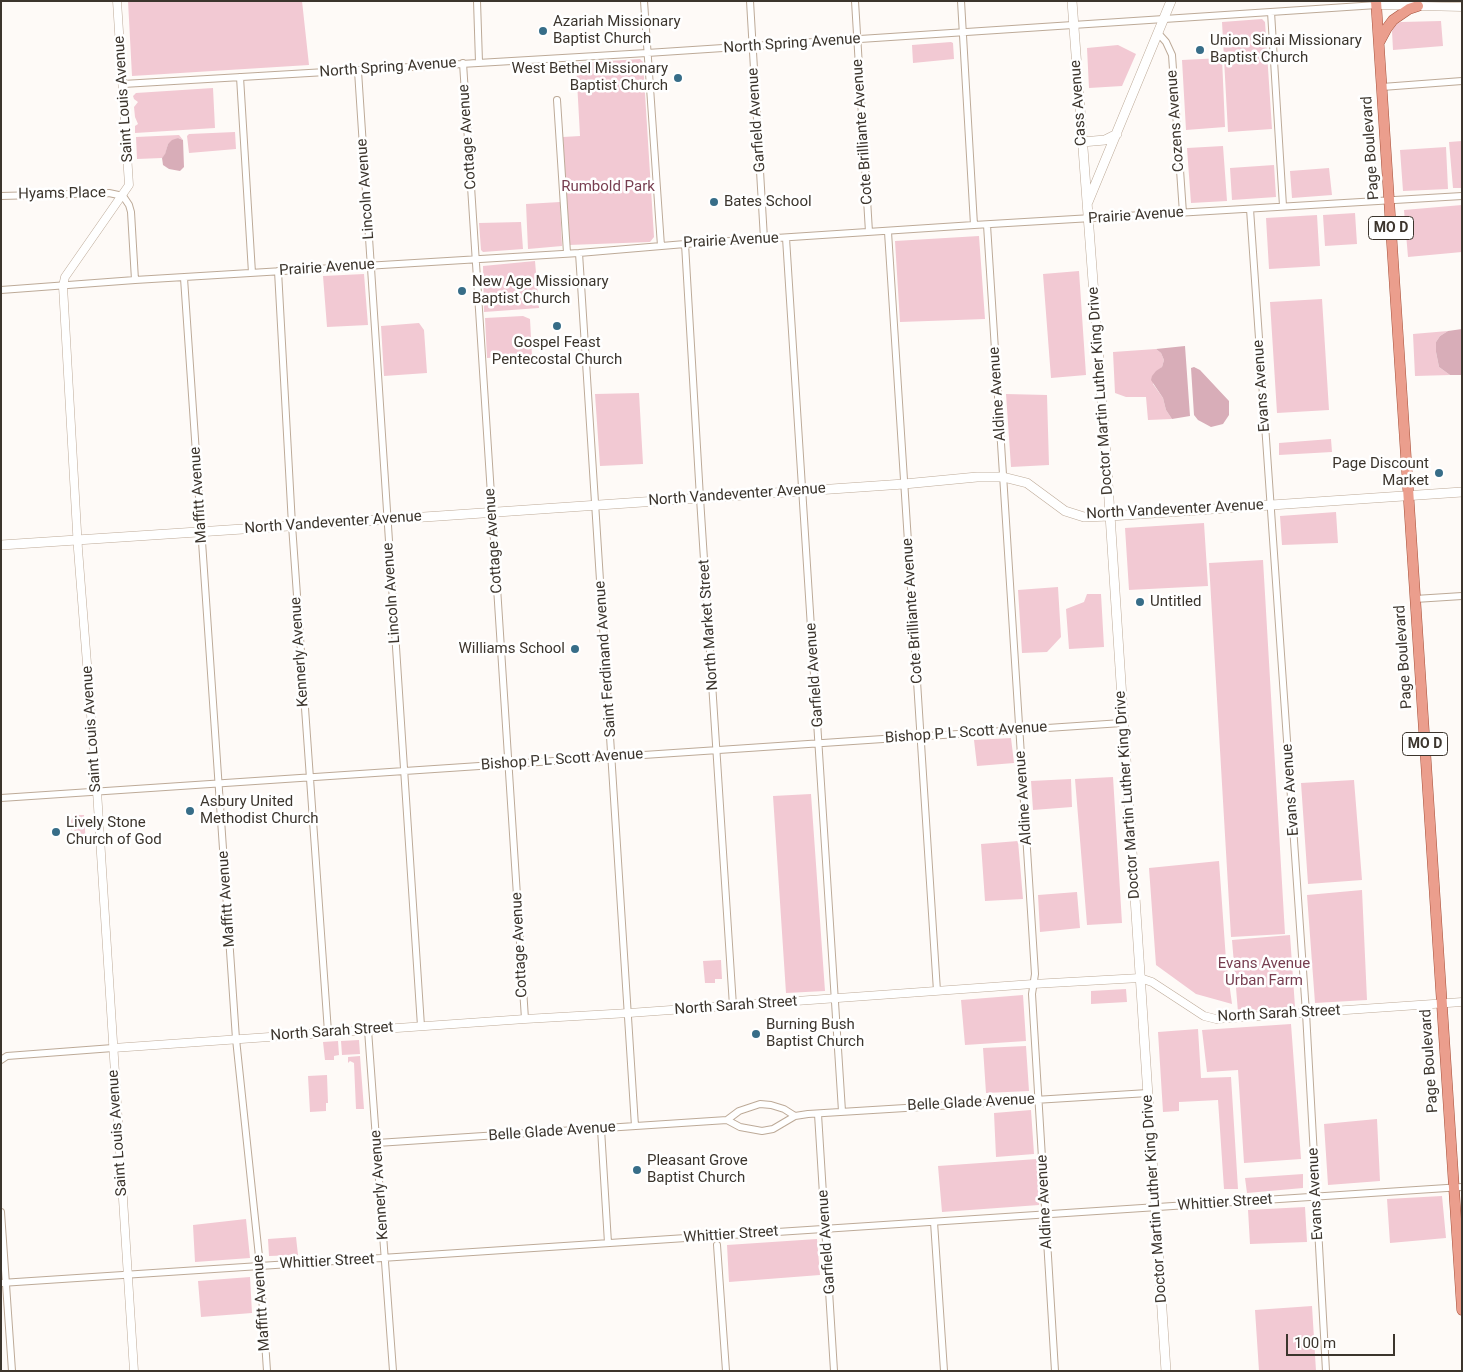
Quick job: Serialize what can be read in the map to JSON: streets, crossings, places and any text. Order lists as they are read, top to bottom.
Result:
{
  "streets": {
    "main road": [
      "Cass Avenue",
      "Page Boulevard",
      "MO D",
      "Doctor Martin Luther King Drive",
      "North Vandeventer Avenue"
    ],
    "street": [
      "North Spring Avenue",
      "Saint Louis Avenue",
      "Garfield Avenue",
      "Cozens Avenue",
      "Cote Brilliante Avenue",
      "Cottage Avenue",
      "Lincoln Avenue",
      "Hyams Place",
      "Prairie Avenue",
      "Evans Avenue",
      "Aldine Avenue",
      "Maffitt Avenue",
      "North Market Street",
      "Kennerly Avenue",
      "Saint Ferdinand Avenue",
      "Bishop P L Scott Avenue",
      "North Sarah Street",
      "Belle Glade Avenue",
      "Whittier Street"
    ]
  },
  "crossings": [
    ["North Spring Avenue", "Saint Louis Avenue"],
    ["North Spring Avenue", "Cass Avenue"],
    ["North Spring Avenue", "Garfield Avenue"],
    ["North Spring Avenue", "Cote Brilliante Avenue"],
    ["North Spring Avenue", "Cottage Avenue"],
    ["North Spring Avenue", "Page Boulevard"],
    ["North Spring Avenue", "Lincoln Avenue"],
    ["Saint Louis Avenue", "Hyams Place"],
    ["Saint Louis Avenue", "Prairie Avenue"],
    ["Saint Louis Avenue", "North Vandeventer Avenue"],
    ["Saint Louis Avenue", "Bishop P L Scott Avenue"],
    ["Saint Louis Avenue", "North Sarah Street"],
    ["Saint Louis Avenue", "Whittier Street"],
    ["Cass Avenue", "Prairie Avenue"],
    ["Cass Avenue", "Doctor Martin Luther King Drive"],
    ["Garfield Avenue", "Prairie Avenue"],
    ["Garfield Avenue", "North Vandeventer Avenue"],
    ["Garfield Avenue", "Bishop P L Scott Avenue"],
    ["Garfield Avenue", "North Sarah Street"],
    ["Garfield Avenue", "Belle Glade Avenue"],
    ["Garfield Avenue", "Whittier Street"],
    ["Cozens Avenue", "Prairie Avenue"],
    ["Cote Brilliante Avenue", "Prairie Avenue"],
    ["Cote Brilliante Avenue", "North Vandeventer Avenue"],
    ["Cote Brilliante Avenue", "Bishop P L Scott Avenue"],
    ["Cote Brilliante Avenue", "North Sarah Street"],
    ["Cottage Avenue", "Prairie Avenue"],
    ["Cottage Avenue", "North Vandeventer Avenue"],
    ["Cottage Avenue", "Bishop P L Scott Avenue"],
    ["Cottage Avenue", "North Sarah Street"],
    ["Page Boulevard", "Prairie Avenue"],
    ["Page Boulevard", "North Vandeventer Avenue"],
    ["Page Boulevard", "North Sarah Street"],
    ["Page Boulevard", "Whittier Street"],
    ["Lincoln Avenue", "Prairie Avenue"],
    ["Lincoln Avenue", "North Vandeventer Avenue"],
    ["Lincoln Avenue", "Bishop P L Scott Avenue"],
    ["Lincoln Avenue", "North Sarah Street"],
    ["Prairie Avenue", "Evans Avenue"],
    ["Prairie Avenue", "Doctor Martin Luther King Drive"],
    ["Prairie Avenue", "Aldine Avenue"],
    ["Prairie Avenue", "Maffitt Avenue"],
    ["Prairie Avenue", "North Market Street"],
    ["Prairie Avenue", "Kennerly Avenue"],
    ["Prairie Avenue", "Saint Ferdinand Avenue"],
    ["Evans Avenue", "North Vandeventer Avenue"],
    ["Evans Avenue", "North Sarah Street"],
    ["Evans Avenue", "Whittier Street"],
    ["Doctor Martin Luther King Drive", "North Vandeventer Avenue"],
    ["Doctor Martin Luther King Drive", "Bishop P L Scott Avenue"],
    ["Doctor Martin Luther King Drive", "North Sarah Street"],
    ["Doctor Martin Luther King Drive", "Belle Glade Avenue"],
    ["Doctor Martin Luther King Drive", "Whittier Street"],
    ["Aldine Avenue", "North Vandeventer Avenue"],
    ["Aldine Avenue", "Bishop P L Scott Avenue"],
    ["Aldine Avenue", "North Sarah Street"],
    ["Aldine Avenue", "Belle Glade Avenue"],
    ["Aldine Avenue", "Whittier Street"],
    ["Maffitt Avenue", "North Vandeventer Avenue"],
    ["Maffitt Avenue", "Bishop P L Scott Avenue"],
    ["Maffitt Avenue", "North Sarah Street"],
    ["Maffitt Avenue", "Whittier Street"],
    ["North Vandeventer Avenue", "North Market Street"],
    ["North Vandeventer Avenue", "Kennerly Avenue"],
    ["North Vandeventer Avenue", "Saint Ferdinand Avenue"],
    ["North Market Street", "Bishop P L Scott Avenue"],
    ["North Market Street", "North Sarah Street"],
    ["Kennerly Avenue", "Bishop P L Scott Avenue"],
    ["Kennerly Avenue", "North Sarah Street"],
    ["Kennerly Avenue", "Belle Glade Avenue"],
    ["Kennerly Avenue", "Whittier Street"],
    ["Saint Ferdinand Avenue", "Bishop P L Scott Avenue"],
    ["Saint Ferdinand Avenue", "North Sarah Street"],
    ["Saint Ferdinand Avenue", "Belle Glade Avenue"]
  ],
  "parks": ["Rumbold Park", "Evans Avenue Urban Farm"],
  "places": [
    "Azariah Missionary Baptist Church",
    "Union Sinai Missionary Baptist Church",
    "West Bethel Missionary Baptist Church",
    "Bates School",
    "New Age Missionary Baptist Church",
    "Gospel Feast Pentecostal Church",
    "Page Discount Market",
    "Untitled",
    "Williams School",
    "Asbury United Methodist Church",
    "Lively Stone Church of God",
    "Burning Bush Baptist Church",
    "Pleasant Grove Baptist Church"
  ],
  "scale_bar": "100 m"
}
